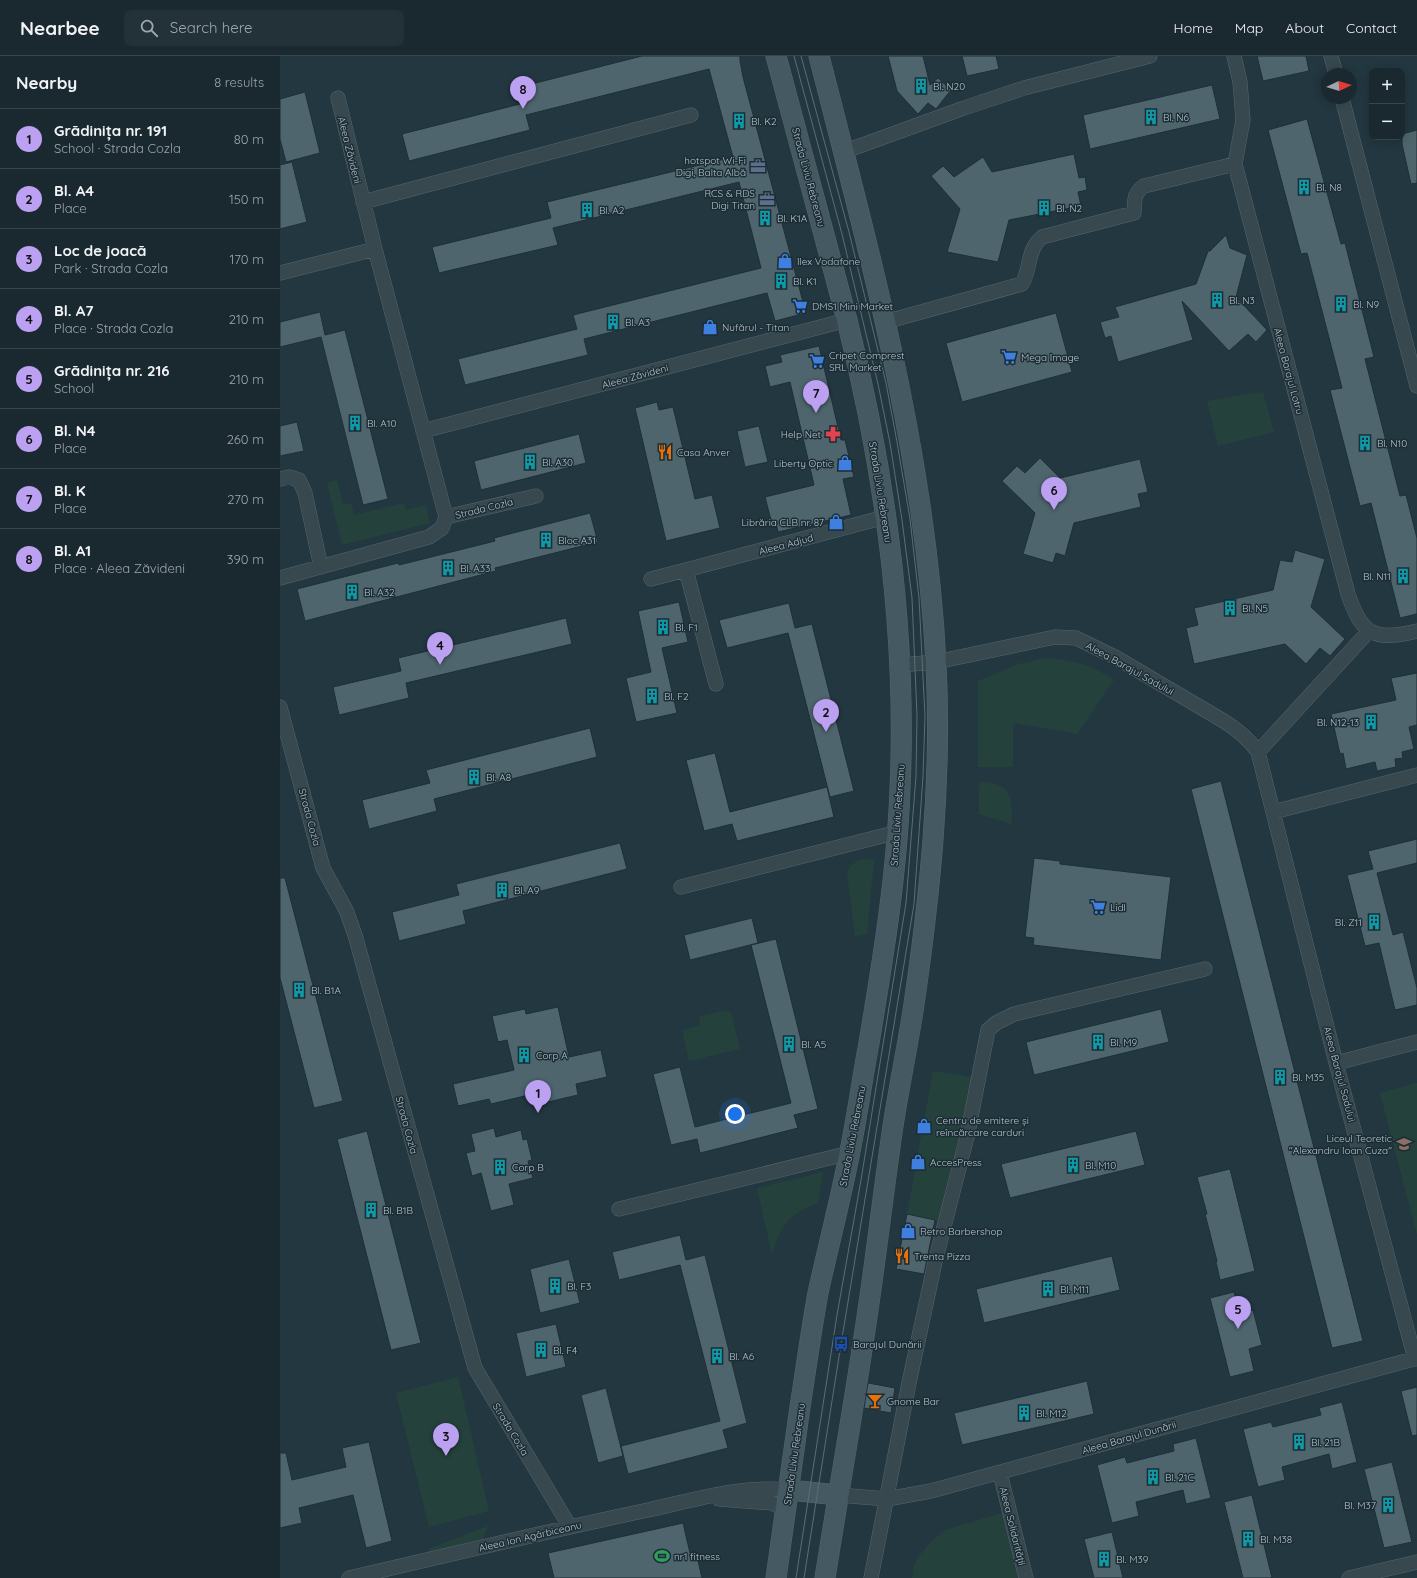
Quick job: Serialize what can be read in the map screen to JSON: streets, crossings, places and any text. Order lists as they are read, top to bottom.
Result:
{
  "streets": {
    "street": [
      "Aleea Zăvideni",
      "Strada Liviu Rebreanu",
      "Aleea Barajul Lotru",
      "Strada Cozla",
      "Aleea Adjud",
      "Aleea Barajul Sadului",
      "Aleea Barajul Dunării",
      "Aleea Solidarității",
      "Aleea Ion Agârbiceanu"
    ]
  },
  "crossings": [
    ["Aleea Zăvideni", "Strada Liviu Rebreanu"],
    ["Aleea Zăvideni", "Strada Cozla"],
    ["Strada Liviu Rebreanu", "Aleea Adjud"],
    ["Strada Liviu Rebreanu", "Aleea Barajul Sadului"],
    ["Strada Liviu Rebreanu", "Aleea Ion Agârbiceanu"],
    ["Strada Cozla", "Aleea Ion Agârbiceanu"],
    ["Aleea Barajul Sadului", "Aleea Barajul Dunării"],
    ["Aleea Barajul Dunării", "Aleea Solidarității"]
  ],
  "places": {
    "building": [
      "Bl. N20",
      "Bl. N6",
      "Bl. K2",
      "Bl. N8",
      "Bl. N2",
      "Bl. A2",
      "Bl. K1A",
      "Bl. K1",
      "Bl. N3",
      "Bl. N9",
      "Bl. A3",
      "Bl. A10",
      "Bl. N10",
      "Bl. A30",
      "Bloc A31",
      "Bl. A33",
      "Bl. N11",
      "Bl. A32",
      "Bl. N5",
      "Bl. F1",
      "Bl. F2",
      "Bl. N12-13",
      "Bl. A8",
      "Bl. A9",
      "Bl. Z11",
      "Bl. B1A",
      "Bl. M9",
      "Bl. A5",
      "Corp A",
      "Bl. M35",
      "Bl. M10",
      "Corp B",
      "Bl. B1B",
      "Bl. F3",
      "Bl. M11",
      "Bl. F4",
      "Bl. A6",
      "Bl. M12",
      "Bl. 21B",
      "Bl. 21C",
      "Bl. M37",
      "Bl. M38",
      "Bl. M39"
    ],
    "office": ["hotspot Wi-Fi Digi, Balta Albă", "RCS & RDS Digi Titan"],
    "shop": [
      "Ilex Vodafone",
      "Nufărul - Titan",
      "Liberty Optic",
      "Librăria CLB nr. 87",
      "Centru de emitere și reîncărcare carduri",
      "AccesPress",
      "Retro Barbershop"
    ],
    "supermarket": [
      "DMS1 Mini Market",
      "Mega Image",
      "Cripet Comprest SRL Market",
      "Lidl"
    ],
    "pharmacy": ["Help Net"],
    "restaurant": ["Casa Anver", "Trenta Pizza"],
    "school or university": ["Liceul Teoretic \"Alexandru Ioan Cuza\""],
    "bus stop": ["Barajul Dunării"],
    "bar": ["Gnome Bar"],
    "sports": ["nr1 fitness"]
  },
  "north": "right",
  "page": {
    "header": "Nearbee",
    "search": "Search here",
    "nav": [
      "Home",
      "Map",
      "About",
      "Contact"
    ],
    "heading": ["Nearby", "8 results"],
    "map_buttons": ["+", "−"],
    "pins": [
      "8",
      "7",
      "6",
      "4",
      "2",
      "1",
      "5",
      "3"
    ],
    "list": [
      {
        "mark": "1",
        "name": "Grădinița nr. 191",
        "note": "School · Strada Cozla",
        "value": "80 m"
      },
      {
        "mark": "2",
        "name": "Bl. A4",
        "note": "Place",
        "value": "150 m"
      },
      {
        "mark": "3",
        "name": "Loc de joacă",
        "note": "Park · Strada Cozla",
        "value": "170 m"
      },
      {
        "mark": "4",
        "name": "Bl. A7",
        "note": "Place · Strada Cozla",
        "value": "210 m"
      },
      {
        "mark": "5",
        "name": "Grădinița nr. 216",
        "note": "School",
        "value": "210 m"
      },
      {
        "mark": "6",
        "name": "Bl. N4",
        "note": "Place",
        "value": "260 m"
      },
      {
        "mark": "7",
        "name": "Bl. K",
        "note": "Place",
        "value": "270 m"
      },
      {
        "mark": "8",
        "name": "Bl. A1",
        "note": "Place · Aleea Zăvideni",
        "value": "390 m"
      }
    ]
  }
}
